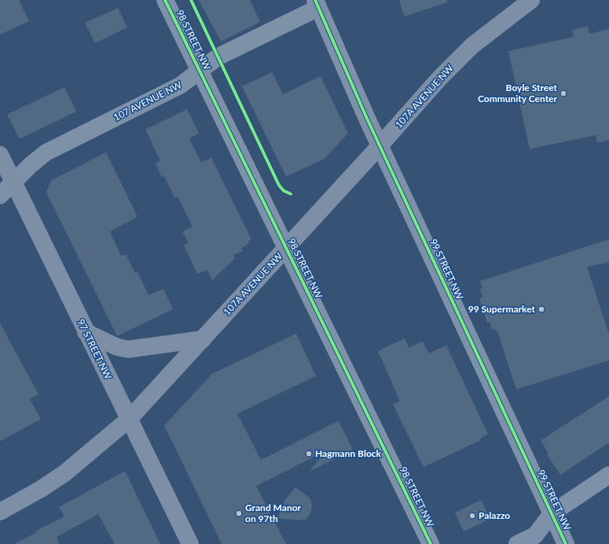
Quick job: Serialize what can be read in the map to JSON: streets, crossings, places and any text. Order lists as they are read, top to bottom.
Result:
{
  "streets": {
    "main road": ["107A AVENUE NW", "97 STREET NW"],
    "street": ["98 STREET NW", "107 AVENUE NW", "99 STREET NW"]
  },
  "crossings": [
    ["98 STREET NW", "107A AVENUE NW"],
    ["98 STREET NW", "107 AVENUE NW"],
    ["107A AVENUE NW", "99 STREET NW"],
    ["107A AVENUE NW", "97 STREET NW"],
    ["107 AVENUE NW", "99 STREET NW"],
    ["107 AVENUE NW", "97 STREET NW"]
  ],
  "places": [
    "Boyle Street Community Center",
    "99 Supermarket",
    "Hagmann Block",
    "Grand Manor on 97th",
    "Palazzo"
  ]
}
